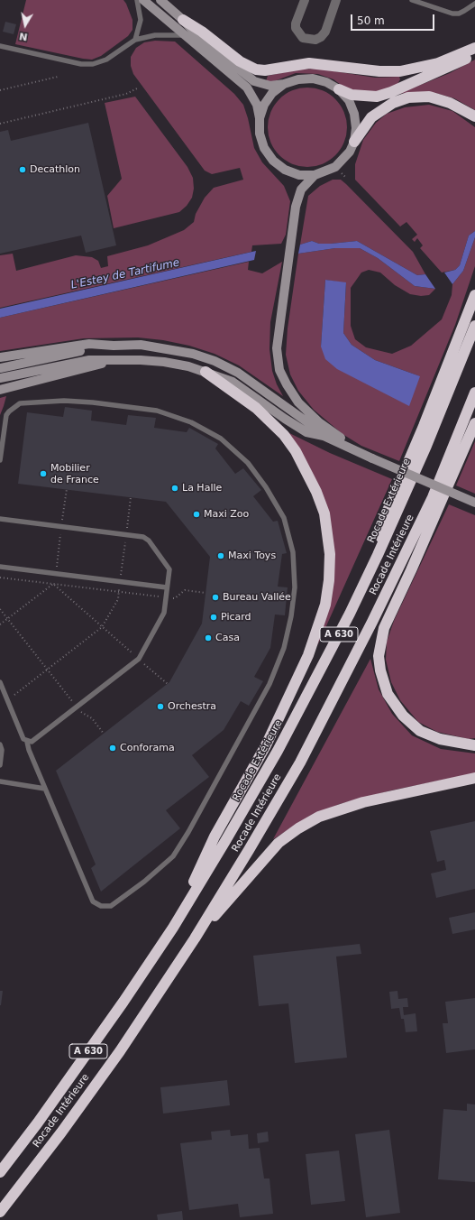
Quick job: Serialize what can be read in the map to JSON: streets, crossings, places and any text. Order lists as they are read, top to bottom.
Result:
{
  "streets": {
    "highway": ["Rocade Extérieure", "Rocade Intérieure", "A 630"]
  },
  "water": ["L'Estey de Tartifume"],
  "places": [
    "Decathlon",
    "Mobilier de France",
    "La Halle",
    "Maxi Zoo",
    "Maxi Toys",
    "Bureau Vallée",
    "Picard",
    "Casa",
    "Orchestra",
    "Conforama"
  ],
  "scale_bar": "50 m",
  "north": "bottom"
}
